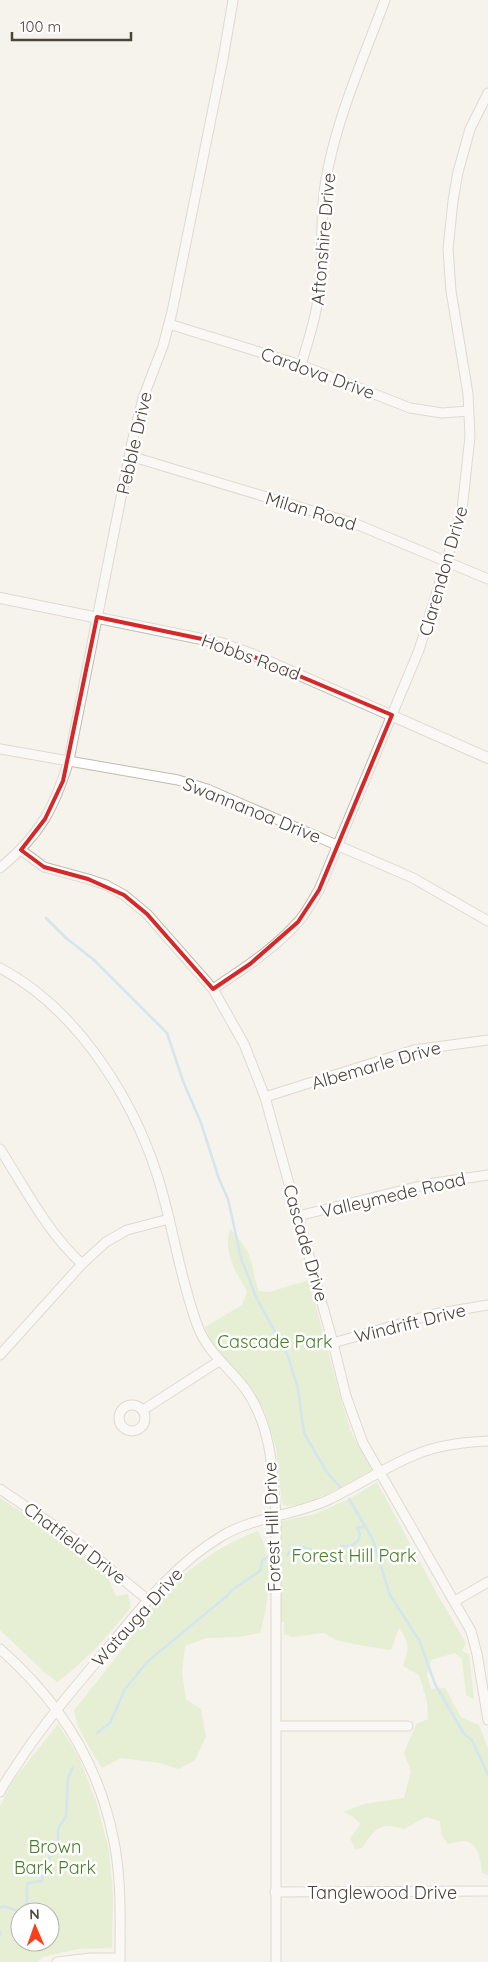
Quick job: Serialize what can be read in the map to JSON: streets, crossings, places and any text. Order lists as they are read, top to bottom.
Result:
{
  "streets": {
    "street": [
      "Aftonshire Drive",
      "Cardova Drive",
      "Pebble Drive",
      "Milan Road",
      "Clarendon Drive",
      "Hobbs Road",
      "Swannanoa Drive",
      "Albemarle Drive",
      "Valleymede Road",
      "Cascade Drive",
      "Windrift Drive",
      "Forest Hill Drive",
      "Chatfield Drive",
      "Watauga Drive",
      "Tanglewood Drive"
    ]
  },
  "crossings": [
    ["Aftonshire Drive", "Cardova Drive"],
    ["Cardova Drive", "Pebble Drive"],
    ["Cardova Drive", "Clarendon Drive"],
    ["Pebble Drive", "Milan Road"],
    ["Pebble Drive", "Hobbs Road"],
    ["Pebble Drive", "Swannanoa Drive"],
    ["Pebble Drive", "Cascade Drive"],
    ["Milan Road", "Clarendon Drive"],
    ["Clarendon Drive", "Hobbs Road"],
    ["Clarendon Drive", "Swannanoa Drive"],
    ["Clarendon Drive", "Cascade Drive"],
    ["Albemarle Drive", "Cascade Drive"],
    ["Valleymede Road", "Cascade Drive"],
    ["Cascade Drive", "Windrift Drive"],
    ["Cascade Drive", "Watauga Drive"],
    ["Forest Hill Drive", "Watauga Drive"],
    ["Forest Hill Drive", "Tanglewood Drive"],
    ["Chatfield Drive", "Watauga Drive"]
  ],
  "parks": ["Cascade Park", "Forest Hill Park", "Brown Bark Park"],
  "scale_bar": "100 m",
  "north": "top"
}
